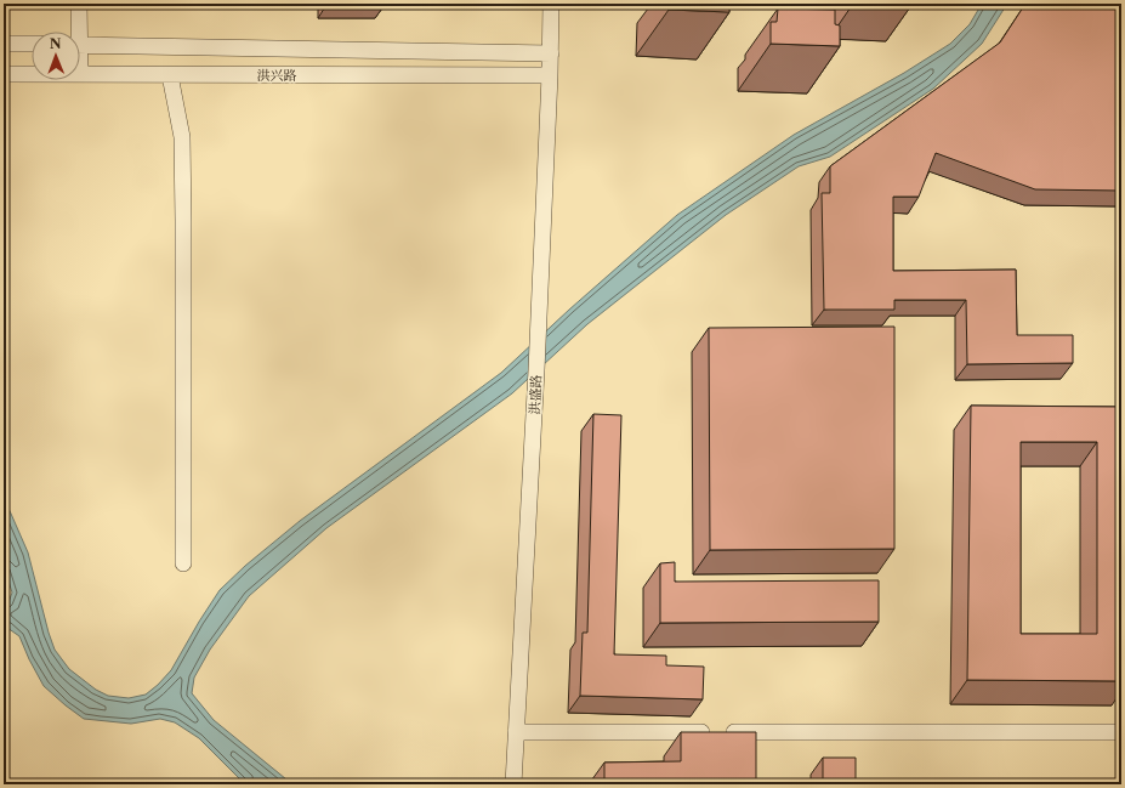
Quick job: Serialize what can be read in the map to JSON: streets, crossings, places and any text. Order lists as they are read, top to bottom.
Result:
{
  "streets": {
    "street": ["洪兴路", "洪盛路"]
  },
  "crossings": [
    ["洪兴路", "洪盛路"]
  ],
  "north": "top"
}
